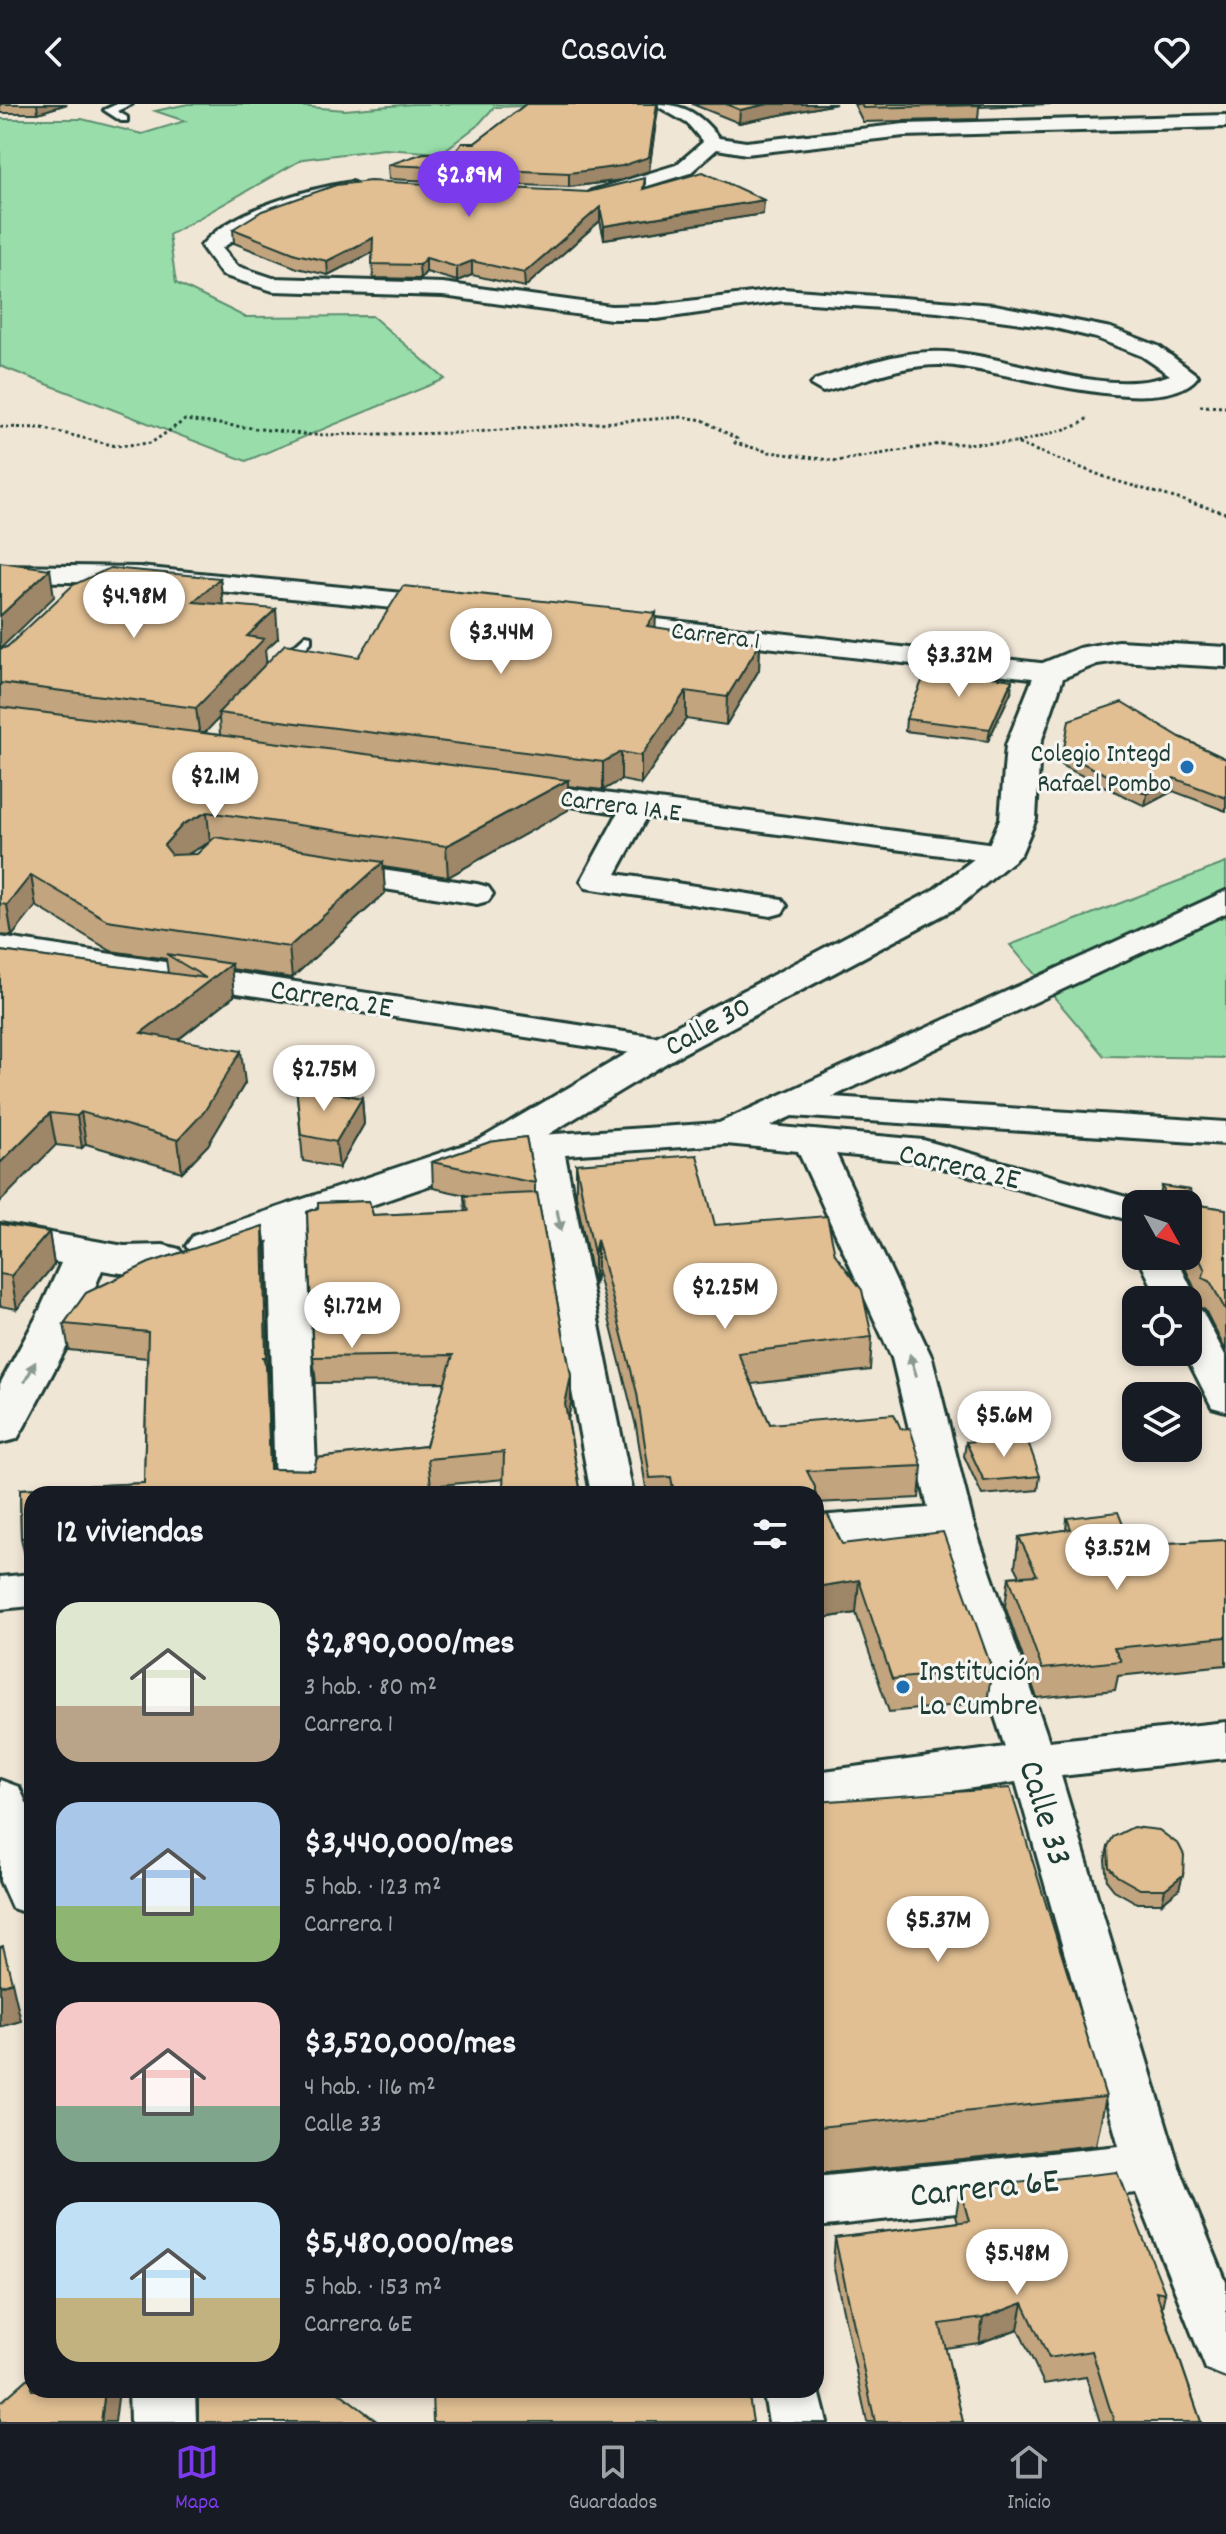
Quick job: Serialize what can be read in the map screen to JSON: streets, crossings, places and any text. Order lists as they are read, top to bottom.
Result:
{
  "streets": {
    "street": [
      "Carrera 1",
      "Carrera 1A E",
      "Carrera 2E",
      "Calle 30",
      "Calle 33",
      "Carrera 6E"
    ]
  },
  "crossings": [
    ["Carrera 1", "Calle 30"],
    ["Carrera 1A E", "Calle 30"],
    ["Carrera 2E", "Calle 30"],
    ["Carrera 2E", "Calle 33"],
    ["Calle 33", "Carrera 6E"]
  ],
  "places": ["Colegio Integd Rafael Pombo", "Institución La Cumbre"],
  "north": "bottom right",
  "page": {
    "header": "Casavia",
    "price": [
      "$2.89M",
      "$4.98M",
      "$3.44M",
      "$3.32M",
      "$2.1M",
      "$2.75M",
      "$2.25M",
      "$1.72M",
      "$5.6M",
      "$3.52M",
      "$5.37M",
      "$5.48M"
    ],
    "heading": "12 viviendas",
    "list": [
      {
        "name": "$2,890,000/mes",
        "note": "3 hab. · 80 m² · Carrera 1"
      },
      {
        "name": "$3,440,000/mes",
        "note": "5 hab. · 123 m² · Carrera 1"
      },
      {
        "name": "$3,520,000/mes",
        "note": "4 hab. · 116 m² · Calle 33"
      },
      {
        "name": "$5,480,000/mes",
        "note": "5 hab. · 153 m² · Carrera 6E"
      }
    ],
    "tabs": ["Mapa", "Guardados", "Inicio"]
  }
}
